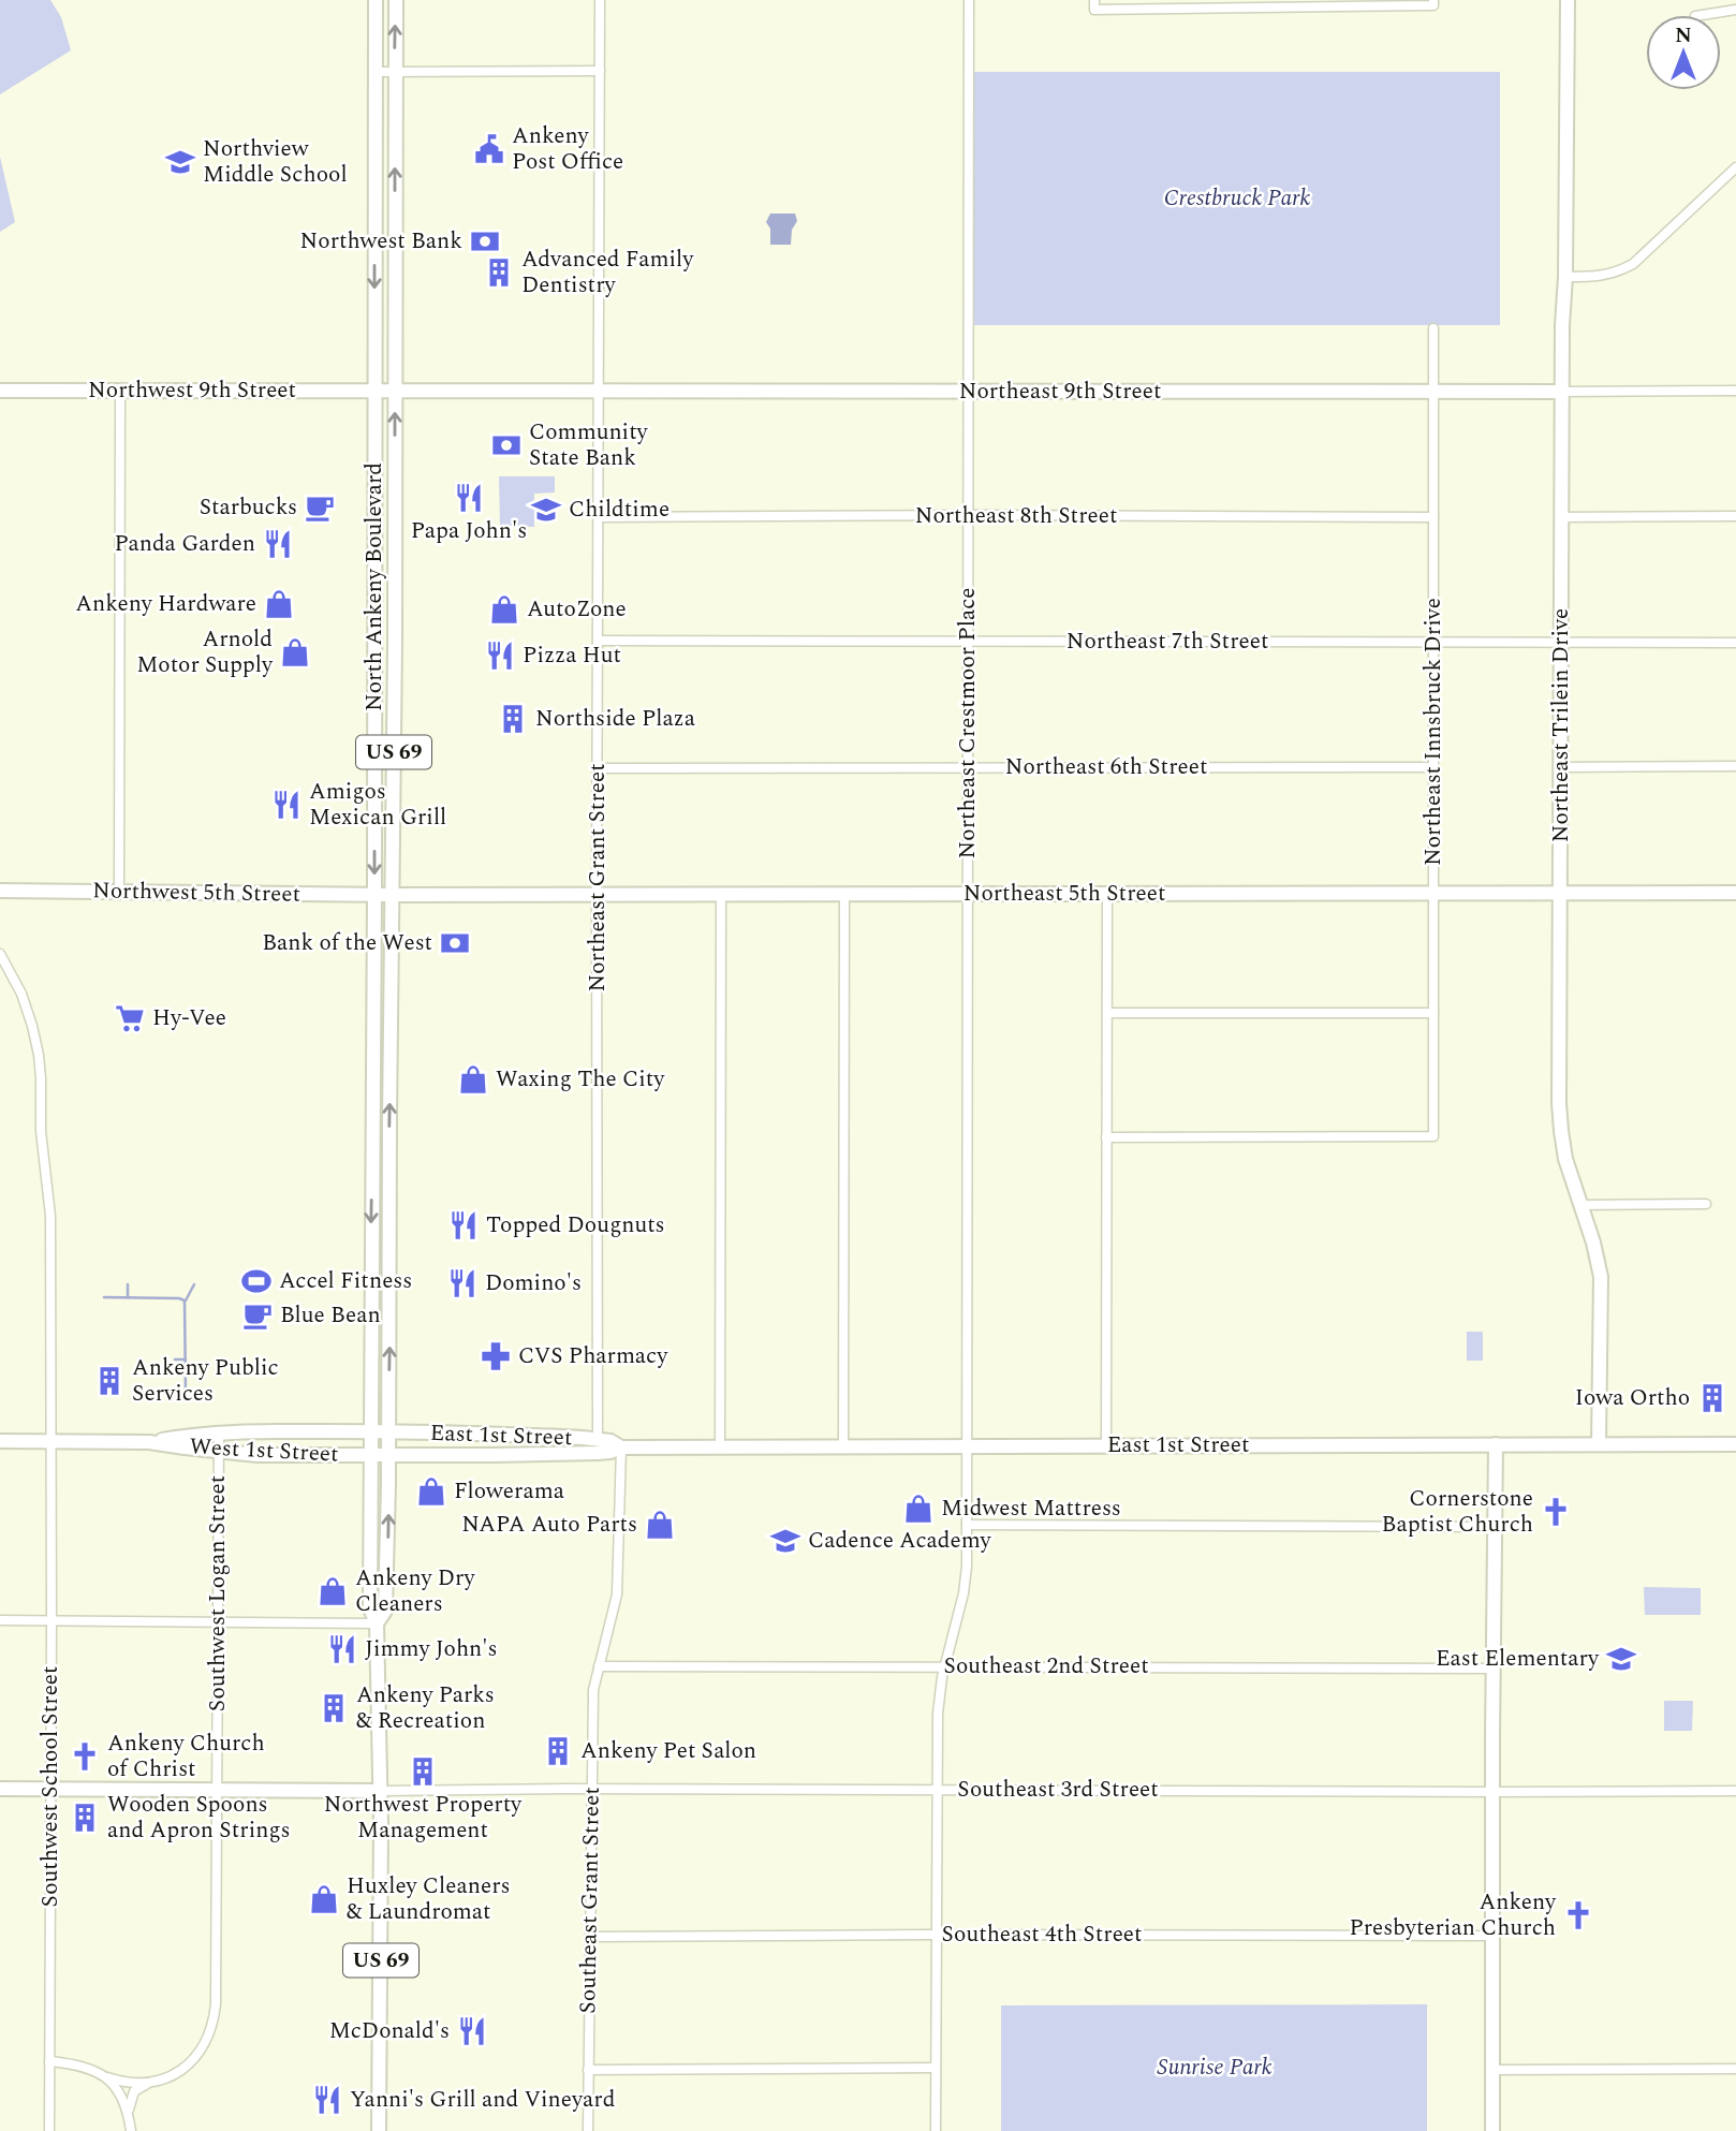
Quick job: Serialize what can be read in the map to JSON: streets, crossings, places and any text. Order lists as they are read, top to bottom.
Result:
{
  "streets": {
    "street": [
      "Northwest 9th Street",
      "Northeast 9th Street",
      "Northeast 8th Street",
      "North Ankeny Boulevard",
      "Northeast 7th Street",
      "Northeast Crestmoor Place",
      "Northeast Trilein Drive",
      "Northeast Innsbruck Drive",
      "US 69",
      "Northeast 6th Street",
      "Northeast Grant Street",
      "Northwest 5th Street",
      "Northeast 5th Street",
      "East 1st Street",
      "West 1st Street",
      "Southwest Logan Street",
      "Southeast 2nd Street",
      "Southwest School Street",
      "Southeast 3rd Street",
      "Southeast Grant Street",
      "Southeast 4th Street"
    ]
  },
  "crossings": [
    ["Northwest 9th Street", "Northeast 9th Street"],
    ["Northwest 9th Street", "North Ankeny Boulevard"],
    ["Northeast 9th Street", "North Ankeny Boulevard"],
    ["Northeast 9th Street", "Northeast Crestmoor Place"],
    ["Northeast 9th Street", "Northeast Trilein Drive"],
    ["Northeast 9th Street", "Northeast Innsbruck Drive"],
    ["Northeast 9th Street", "Northeast Grant Street"],
    ["Northeast 8th Street", "Northeast Crestmoor Place"],
    ["Northeast 8th Street", "Northeast Innsbruck Drive"],
    ["Northeast 8th Street", "Northeast Grant Street"],
    ["North Ankeny Boulevard", "US 69"],
    ["North Ankeny Boulevard", "Northwest 5th Street"],
    ["North Ankeny Boulevard", "Northeast 5th Street"],
    ["North Ankeny Boulevard", "East 1st Street"],
    ["North Ankeny Boulevard", "West 1st Street"],
    ["Northeast 7th Street", "Northeast Crestmoor Place"],
    ["Northeast 7th Street", "Northeast Trilein Drive"],
    ["Northeast 7th Street", "Northeast Innsbruck Drive"],
    ["Northeast 7th Street", "Northeast Grant Street"],
    ["Northeast Crestmoor Place", "Northeast 6th Street"],
    ["Northeast Crestmoor Place", "Northeast 5th Street"],
    ["Northeast Crestmoor Place", "East 1st Street"],
    ["Northeast Crestmoor Place", "Southeast 2nd Street"],
    ["Northeast Crestmoor Place", "Southeast 3rd Street"],
    ["Northeast Crestmoor Place", "Southeast 4th Street"],
    ["Northeast Trilein Drive", "Northeast 5th Street"],
    ["Northeast Trilein Drive", "East 1st Street"],
    ["Northeast Innsbruck Drive", "Northeast 6th Street"],
    ["Northeast Innsbruck Drive", "Northeast 5th Street"],
    ["US 69", "East 1st Street"],
    ["US 69", "West 1st Street"],
    ["US 69", "Southeast 3rd Street"],
    ["Northeast 6th Street", "Northeast Grant Street"],
    ["Northeast Grant Street", "Northeast 5th Street"],
    ["Northeast Grant Street", "East 1st Street"],
    ["Northwest 5th Street", "Northeast 5th Street"],
    ["East 1st Street", "West 1st Street"],
    ["East 1st Street", "Southeast Grant Street"],
    ["West 1st Street", "Southwest Logan Street"],
    ["West 1st Street", "Southwest School Street"],
    ["Southwest Logan Street", "Southwest School Street"],
    ["Southeast 2nd Street", "Southeast Grant Street"],
    ["Southeast 3rd Street", "Southeast Grant Street"],
    ["Southeast Grant Street", "Southeast 4th Street"]
  ],
  "parks": ["Crestbruck Park", "Sunrise Park"],
  "places": {
    "public building": ["Ankeny Post Office"],
    "school or university": [
      "Northview Middle School",
      "Childtime",
      "Cadence Academy",
      "East Elementary"
    ],
    "bank": ["Northwest Bank", "Community State Bank", "Bank of the West"],
    "building": [
      "Advanced Family Dentistry",
      "Northside Plaza",
      "Ankeny Public Services",
      "Iowa Ortho",
      "Ankeny Parks & Recreation",
      "Ankeny Pet Salon",
      "Northwest Property Management",
      "Wooden Spoons and Apron Strings"
    ],
    "restaurant": [
      "Papa John's",
      "Panda Garden",
      "Pizza Hut",
      "Amigos Mexican Grill",
      "Topped Dougnuts",
      "Domino's",
      "Jimmy John's",
      "McDonald's",
      "Yanni's Grill and Vineyard"
    ],
    "cafe": ["Starbucks", "Blue Bean"],
    "shop": [
      "Ankeny Hardware",
      "AutoZone",
      "Arnold Motor Supply",
      "Waxing The City",
      "Flowerama",
      "Midwest Mattress",
      "NAPA Auto Parts",
      "Ankeny Dry Cleaners",
      "Huxley Cleaners & Laundromat"
    ],
    "supermarket": ["Hy-Vee"],
    "sports": ["Accel Fitness"],
    "pharmacy": ["CVS Pharmacy"],
    "church": ["Cornerstone Baptist Church", "Ankeny Church of Christ", "Ankeny Presbyterian Church"]
  },
  "north": "top"
}
